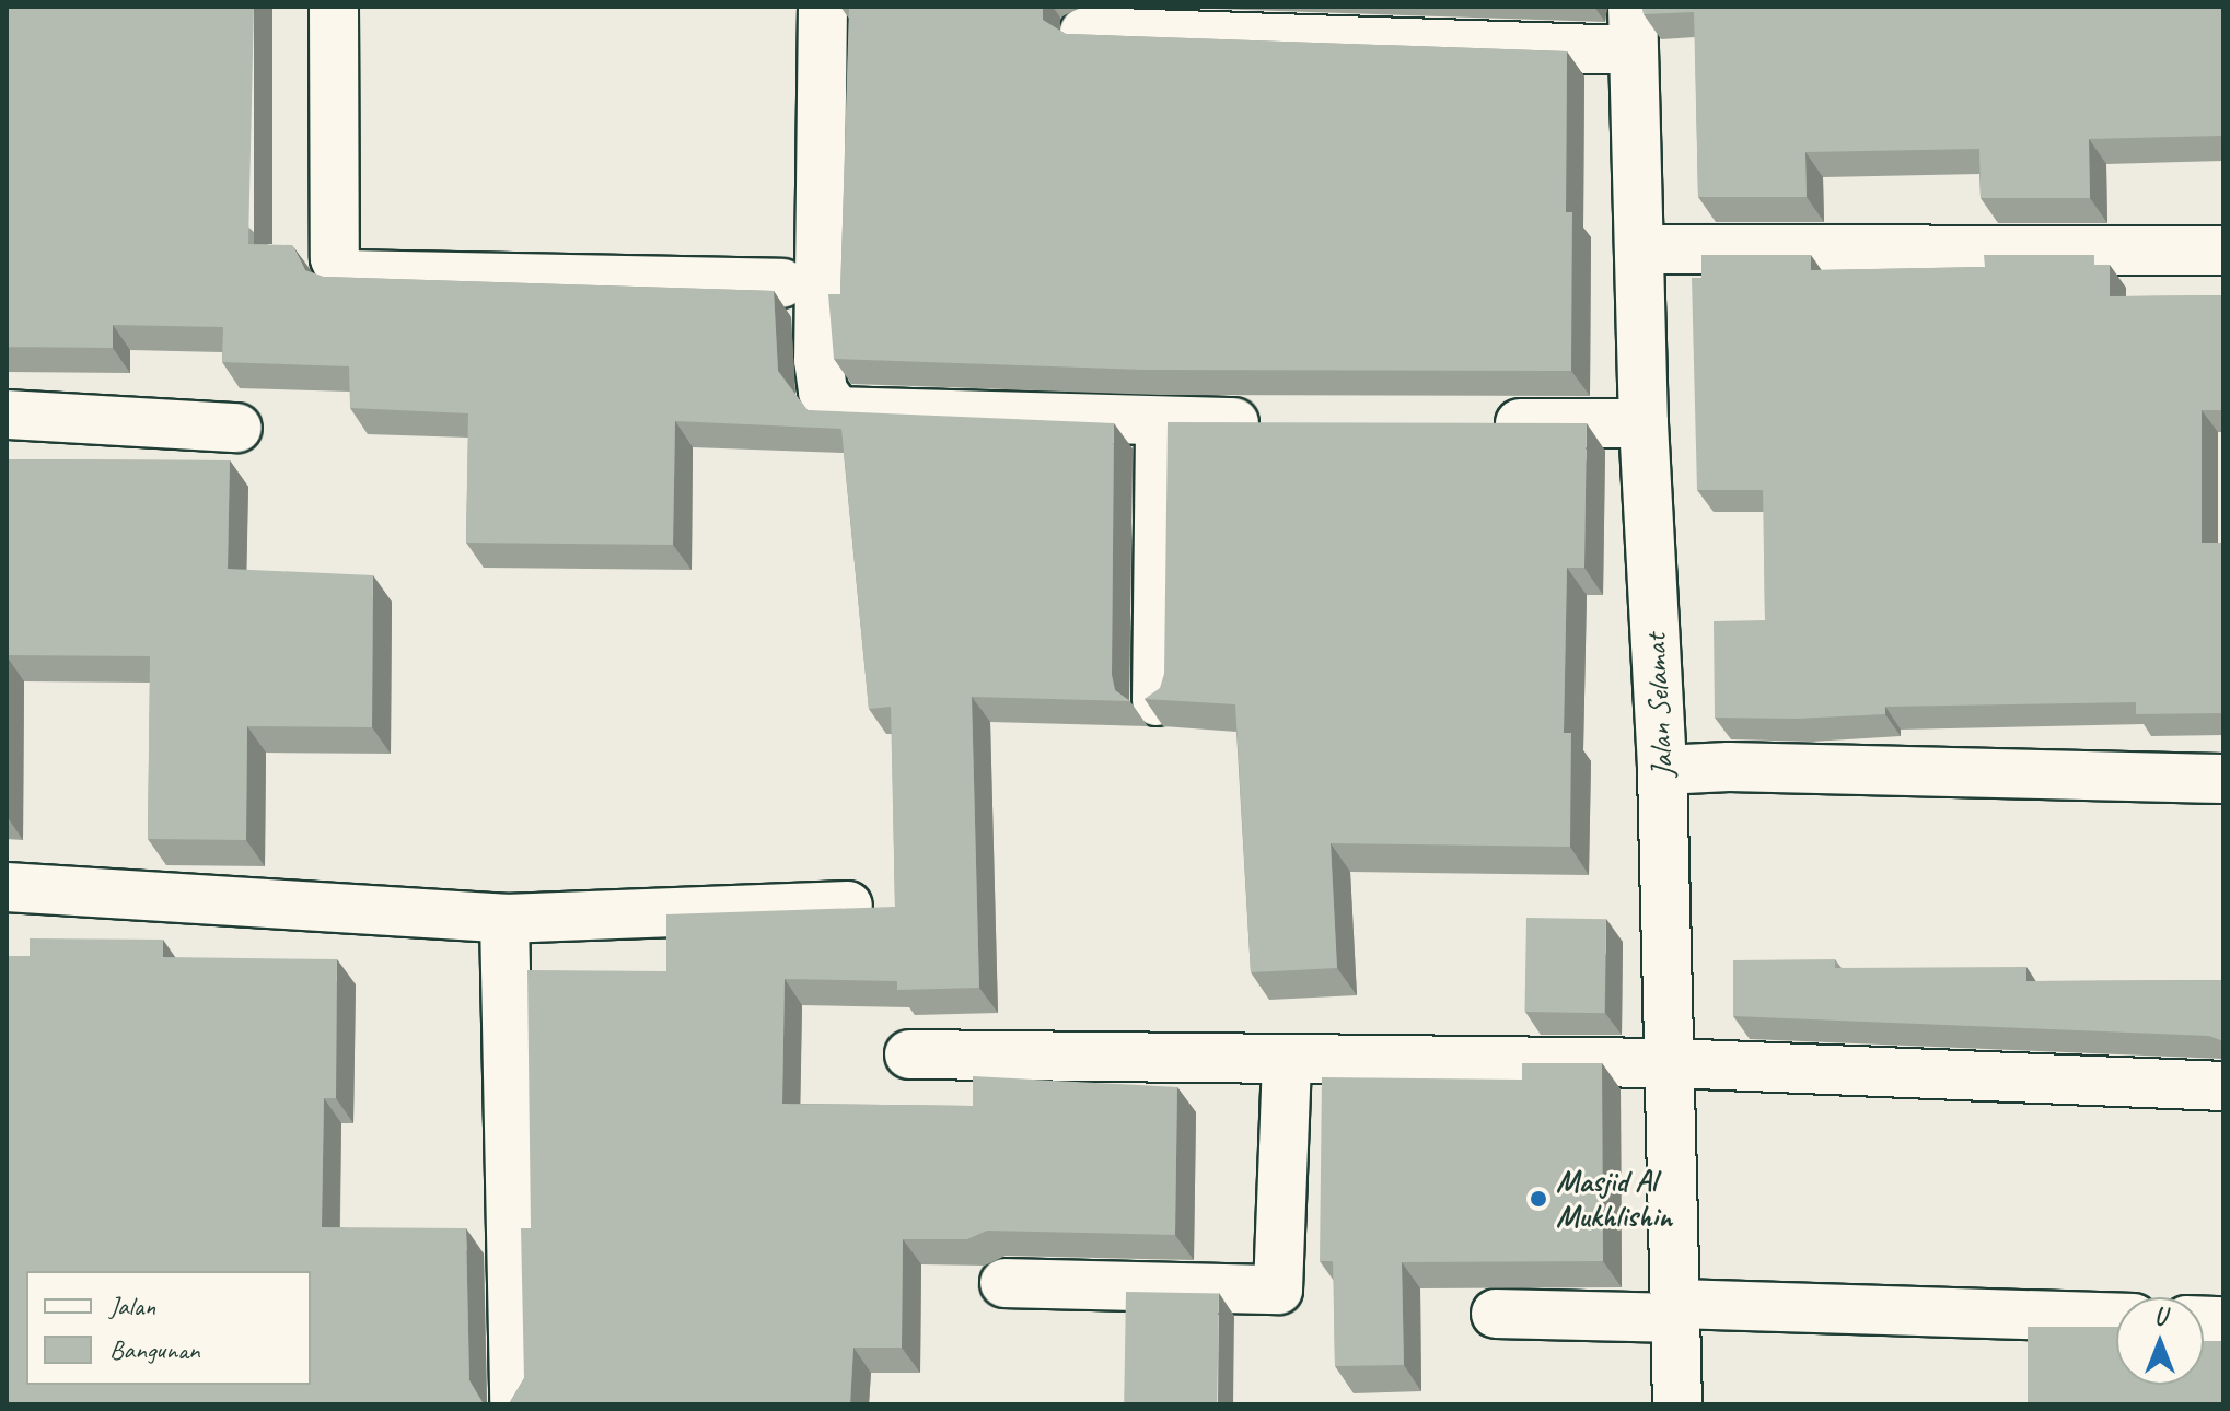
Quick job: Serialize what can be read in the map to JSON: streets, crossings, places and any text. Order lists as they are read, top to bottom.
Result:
{
  "streets": {
    "street": ["Jalan Selamat"]
  },
  "places": ["Masjid Al Mukhlishin"],
  "legend": ["Jalan", "Bangunan"],
  "north": "top"
}
